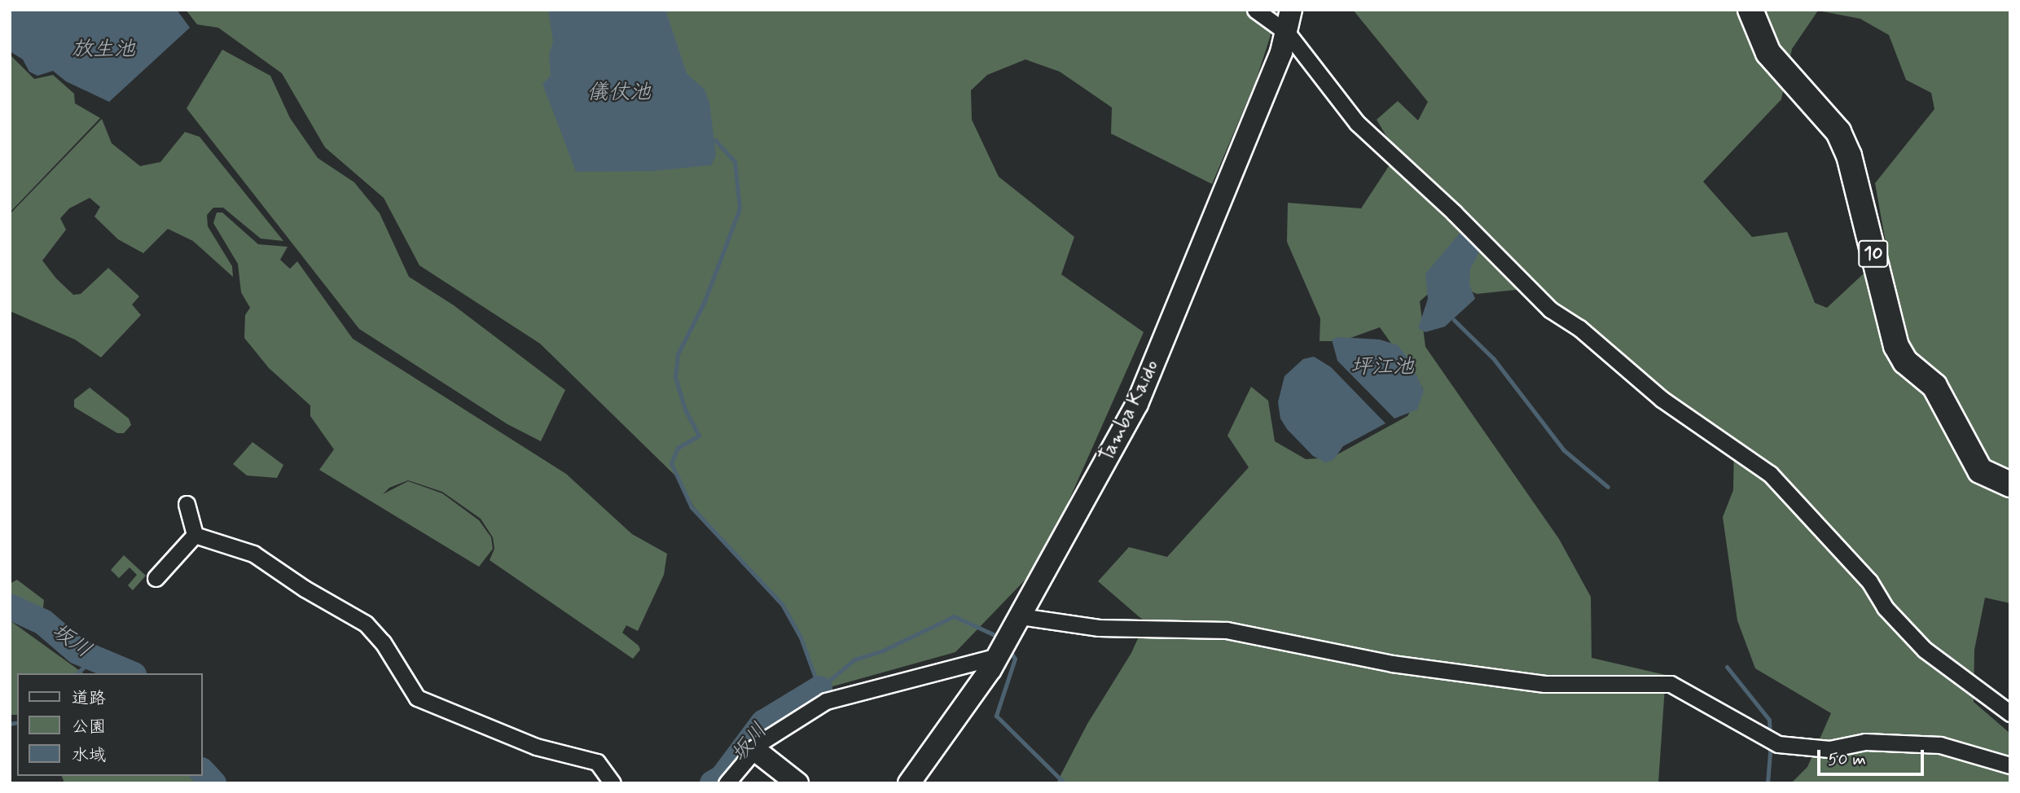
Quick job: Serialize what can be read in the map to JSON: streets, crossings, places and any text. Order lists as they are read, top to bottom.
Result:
{
  "streets": {
    "main road": ["10"],
    "street": ["Tamba Kaido"]
  },
  "water": [
    "放生池",
    "儀仗池",
    "坪江池",
    "坂川"
  ],
  "legend": ["道路", "公園", "水域"],
  "scale_bar": "50 m"
}
